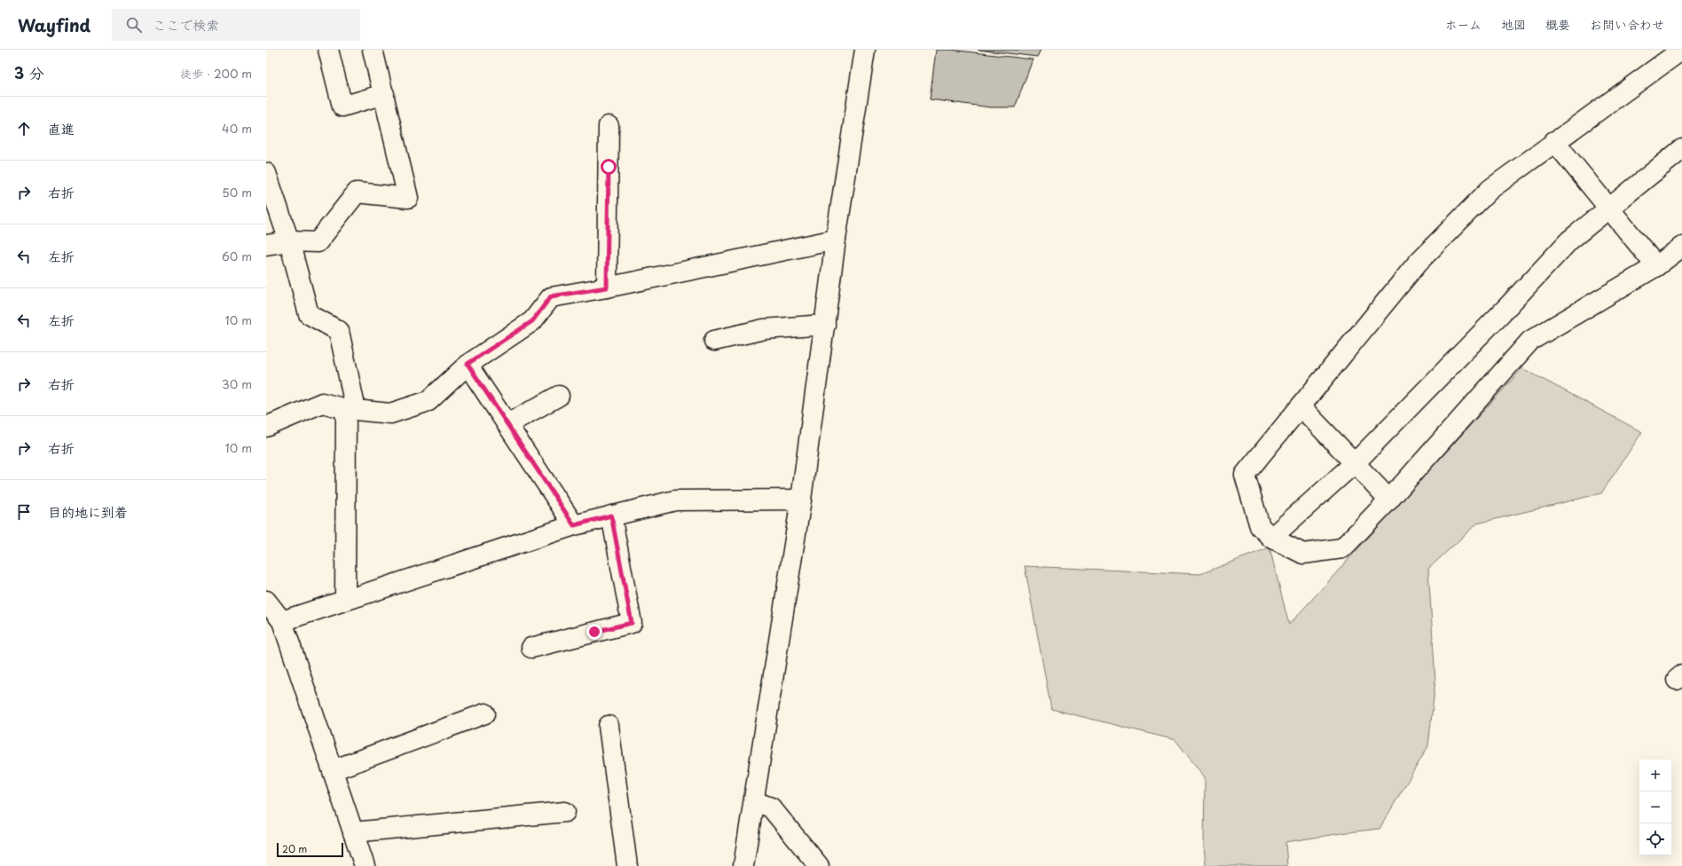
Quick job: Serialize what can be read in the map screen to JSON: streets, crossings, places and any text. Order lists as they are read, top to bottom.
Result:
{
  "scale_bar": "20 m",
  "page": {
    "header": "Wayfind",
    "search": "ここで検索",
    "nav": [
      "ホーム",
      "地図",
      "概要",
      "お問い合わせ"
    ],
    "heading": ["3 分", "徒歩 · 200 m"],
    "list": [
      ["直進", "40 m"],
      ["右折", "50 m"],
      ["左折", "60 m"],
      ["左折", "10 m"],
      ["右折", "30 m"],
      ["右折", "10 m"],
      "目的地に到着"
    ],
    "map_buttons": ["+", "−"],
    "scale": "20 m"
  }
}
